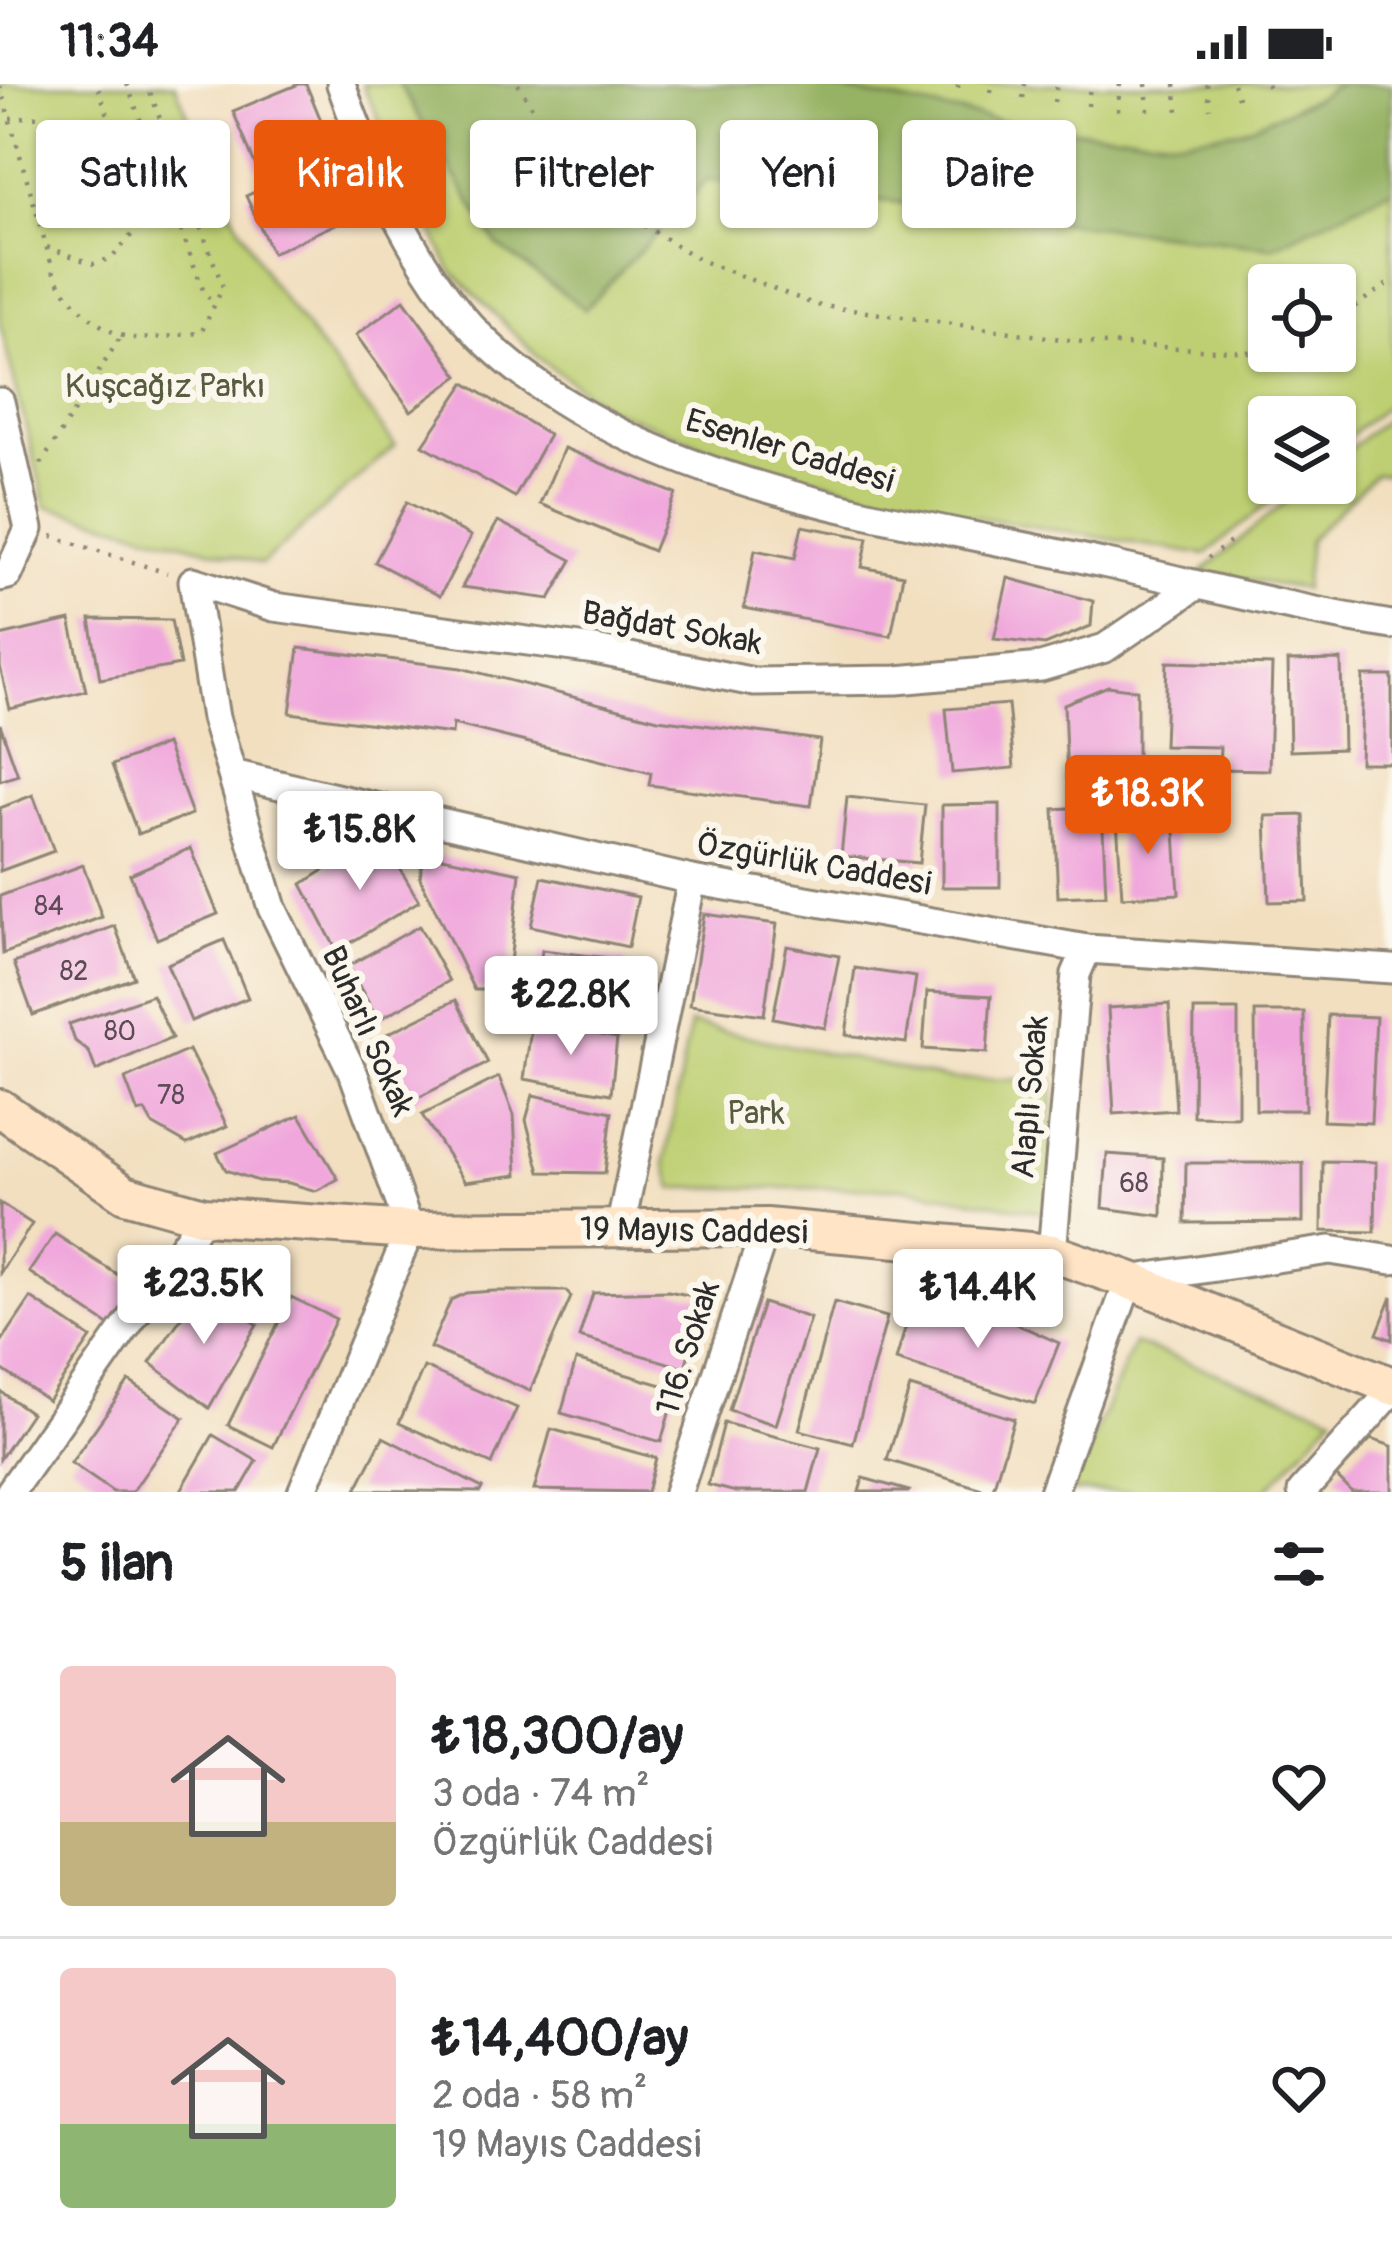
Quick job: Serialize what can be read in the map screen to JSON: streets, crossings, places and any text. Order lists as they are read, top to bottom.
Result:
{
  "streets": {
    "main road": ["19 Mayıs Caddesi"],
    "street": [
      "Esenler Caddesi",
      "Bağdat Sokak",
      "Özgürlük Caddesi",
      "Buharlı Sokak",
      "Alaplı Sokak",
      "116. Sokak"
    ]
  },
  "crossings": [
    ["Esenler Caddesi", "Bağdat Sokak"],
    ["Bağdat Sokak", "Buharlı Sokak"],
    ["Özgürlük Caddesi", "Buharlı Sokak"],
    ["Özgürlük Caddesi", "Alaplı Sokak"],
    ["Buharlı Sokak", "19 Mayıs Caddesi"],
    ["Alaplı Sokak", "19 Mayıs Caddesi"],
    ["19 Mayıs Caddesi", "116. Sokak"]
  ],
  "parks": ["Kuşcağız Parkı", "Park"],
  "house_numbers": [
    "84",
    "82",
    "80",
    "78",
    "68"
  ],
  "page": {
    "status": "11:34",
    "chip": [
      "Satılık",
      "Kiralık",
      "Filtreler",
      "Yeni",
      "Daire"
    ],
    "price": [
      "₺18.3K",
      "₺15.8K",
      "₺22.8K",
      "₺23.5K",
      "₺14.4K"
    ],
    "heading": "5 ilan",
    "list": [
      {
        "name": "₺18,300/ay",
        "note": "3 oda · 74 m² · Özgürlük Caddesi"
      },
      {
        "name": "₺14,400/ay",
        "note": "2 oda · 58 m² · 19 Mayıs Caddesi"
      }
    ]
  }
}
